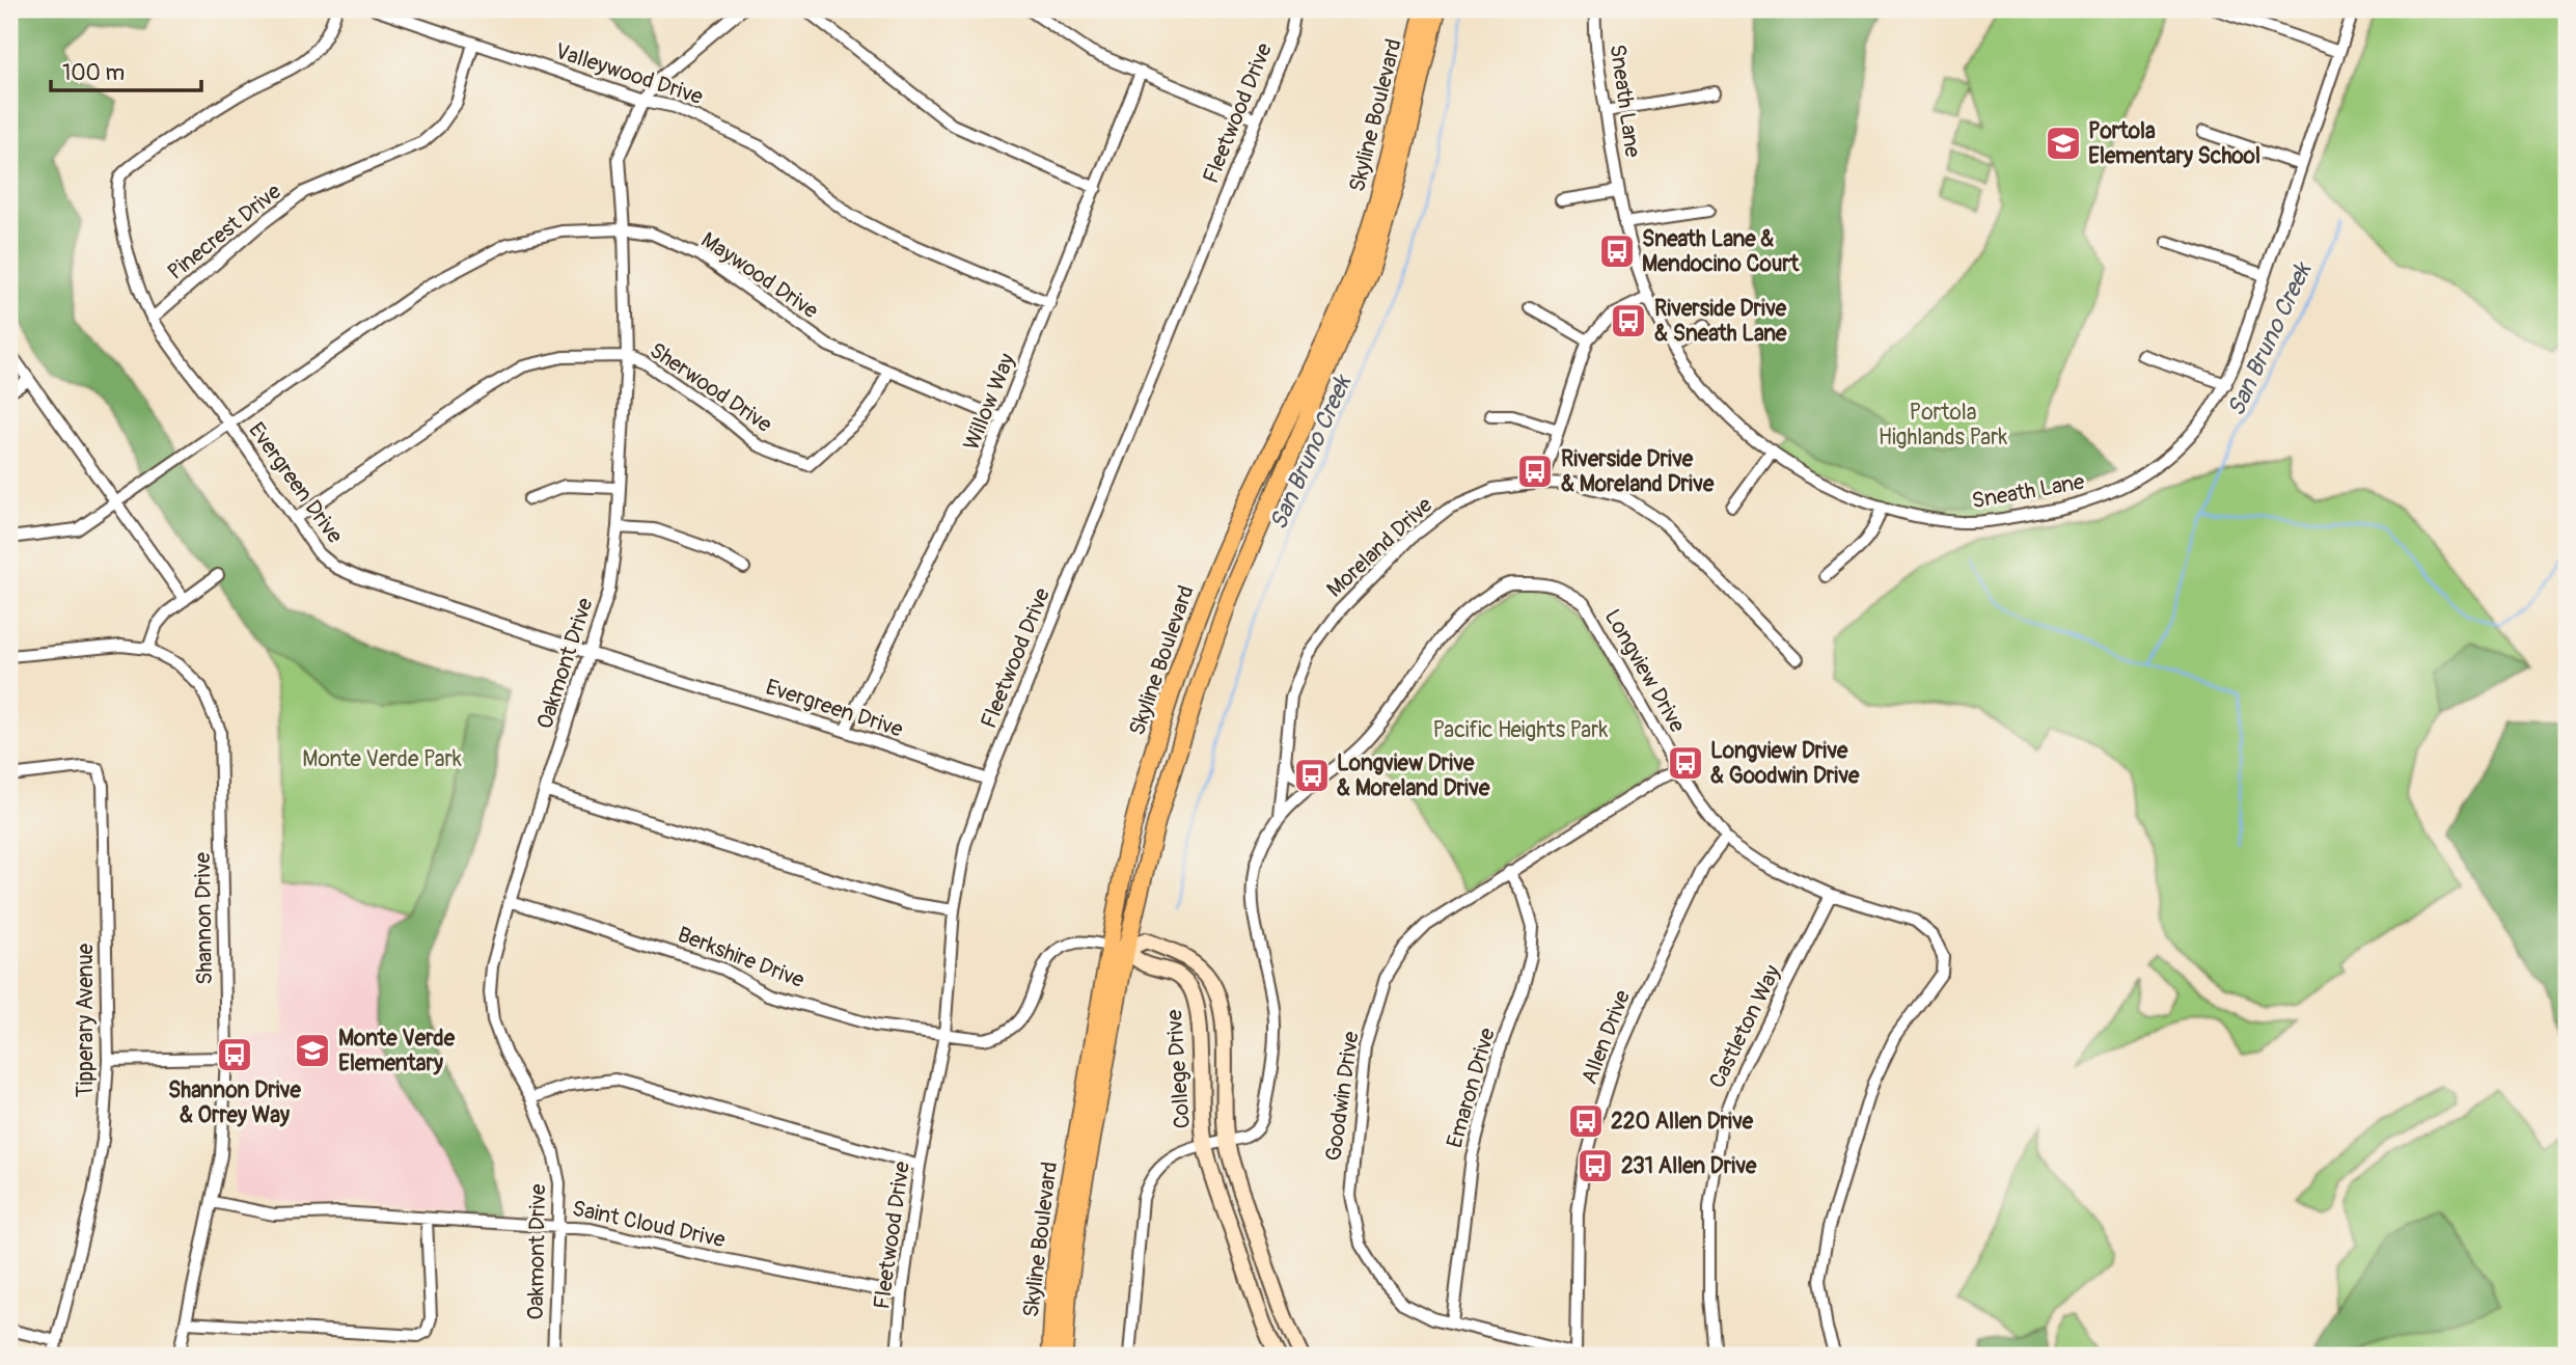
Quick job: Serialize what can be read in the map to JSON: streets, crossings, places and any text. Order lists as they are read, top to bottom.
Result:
{
  "streets": {
    "main road": ["Skyline Boulevard"],
    "street": [
      "Valleywood Drive",
      "Sneath Lane",
      "Fleetwood Drive",
      "Pinecrest Drive",
      "Maywood Drive",
      "Sherwood Drive",
      "Willow Way",
      "Evergreen Drive",
      "Moreland Drive",
      "Oakmont Drive",
      "Longview Drive",
      "Shannon Drive",
      "Berkshire Drive",
      "Tipperary Avenue",
      "Castleton Way",
      "Allen Drive",
      "College Drive",
      "Emaron Drive",
      "Goodwin Drive",
      "Saint Cloud Drive"
    ]
  },
  "crossings": [
    ["Valleywood Drive", "Pinecrest Drive"],
    ["Valleywood Drive", "Willow Way"],
    ["Valleywood Drive", "Oakmont Drive"],
    ["Fleetwood Drive", "Evergreen Drive"],
    ["Fleetwood Drive", "Berkshire Drive"],
    ["Fleetwood Drive", "Saint Cloud Drive"],
    ["Skyline Boulevard", "Berkshire Drive"],
    ["Skyline Boulevard", "College Drive"],
    ["Pinecrest Drive", "Evergreen Drive"],
    ["Maywood Drive", "Sherwood Drive"],
    ["Maywood Drive", "Willow Way"],
    ["Maywood Drive", "Evergreen Drive"],
    ["Maywood Drive", "Oakmont Drive"],
    ["Sherwood Drive", "Evergreen Drive"],
    ["Sherwood Drive", "Oakmont Drive"],
    ["Willow Way", "Evergreen Drive"],
    ["Evergreen Drive", "Oakmont Drive"],
    ["Moreland Drive", "Longview Drive"],
    ["Oakmont Drive", "Berkshire Drive"],
    ["Oakmont Drive", "Saint Cloud Drive"],
    ["Longview Drive", "Castleton Way"],
    ["Longview Drive", "Allen Drive"],
    ["Longview Drive", "College Drive"],
    ["Longview Drive", "Goodwin Drive"],
    ["Shannon Drive", "Saint Cloud Drive"],
    ["Berkshire Drive", "College Drive"],
    ["Allen Drive", "Goodwin Drive"],
    ["Emaron Drive", "Goodwin Drive"]
  ],
  "water": ["San Bruno Creek"],
  "parks": ["Portola Highlands Park", "Pacific Heights Park", "Monte Verde Park"],
  "places": {
    "school or university": ["Portola Elementary School", "Monte Verde Elementary"],
    "bus stop": [
      "Sneath Lane & Mendocino Court",
      "Riverside Drive & Sneath Lane",
      "Riverside Drive & Moreland Drive",
      "Longview Drive & Goodwin Drive",
      "Longview Drive & Moreland Drive",
      "Shannon Drive & Orrey Way",
      "220 Allen Drive",
      "231 Allen Drive"
    ]
  },
  "scale_bar": "100 m"
}
